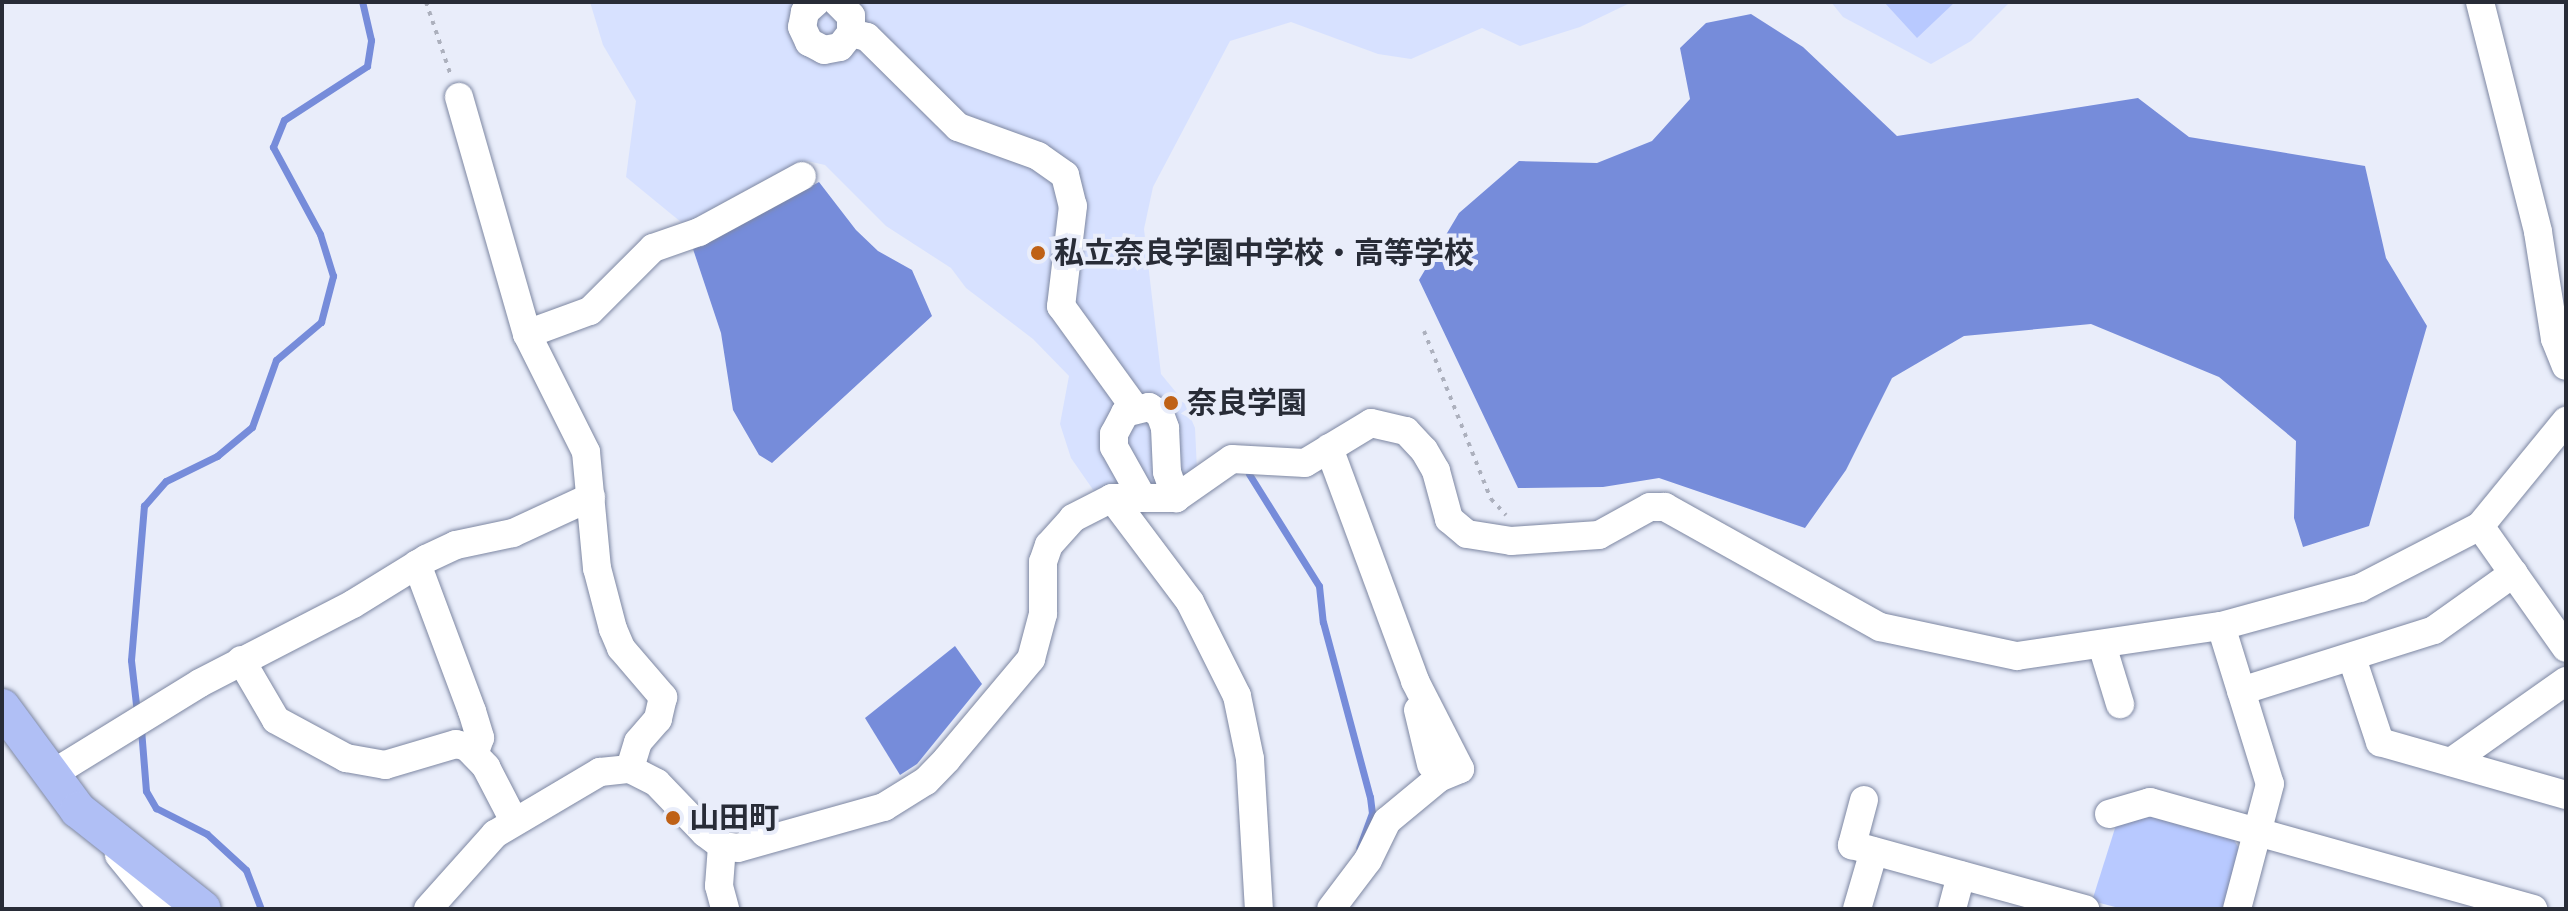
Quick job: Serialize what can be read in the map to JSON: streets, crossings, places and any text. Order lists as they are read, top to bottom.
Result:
{
  "places": ["私立奈良学園中学校・高等学校", "奈良学園", "山田町"]
}
